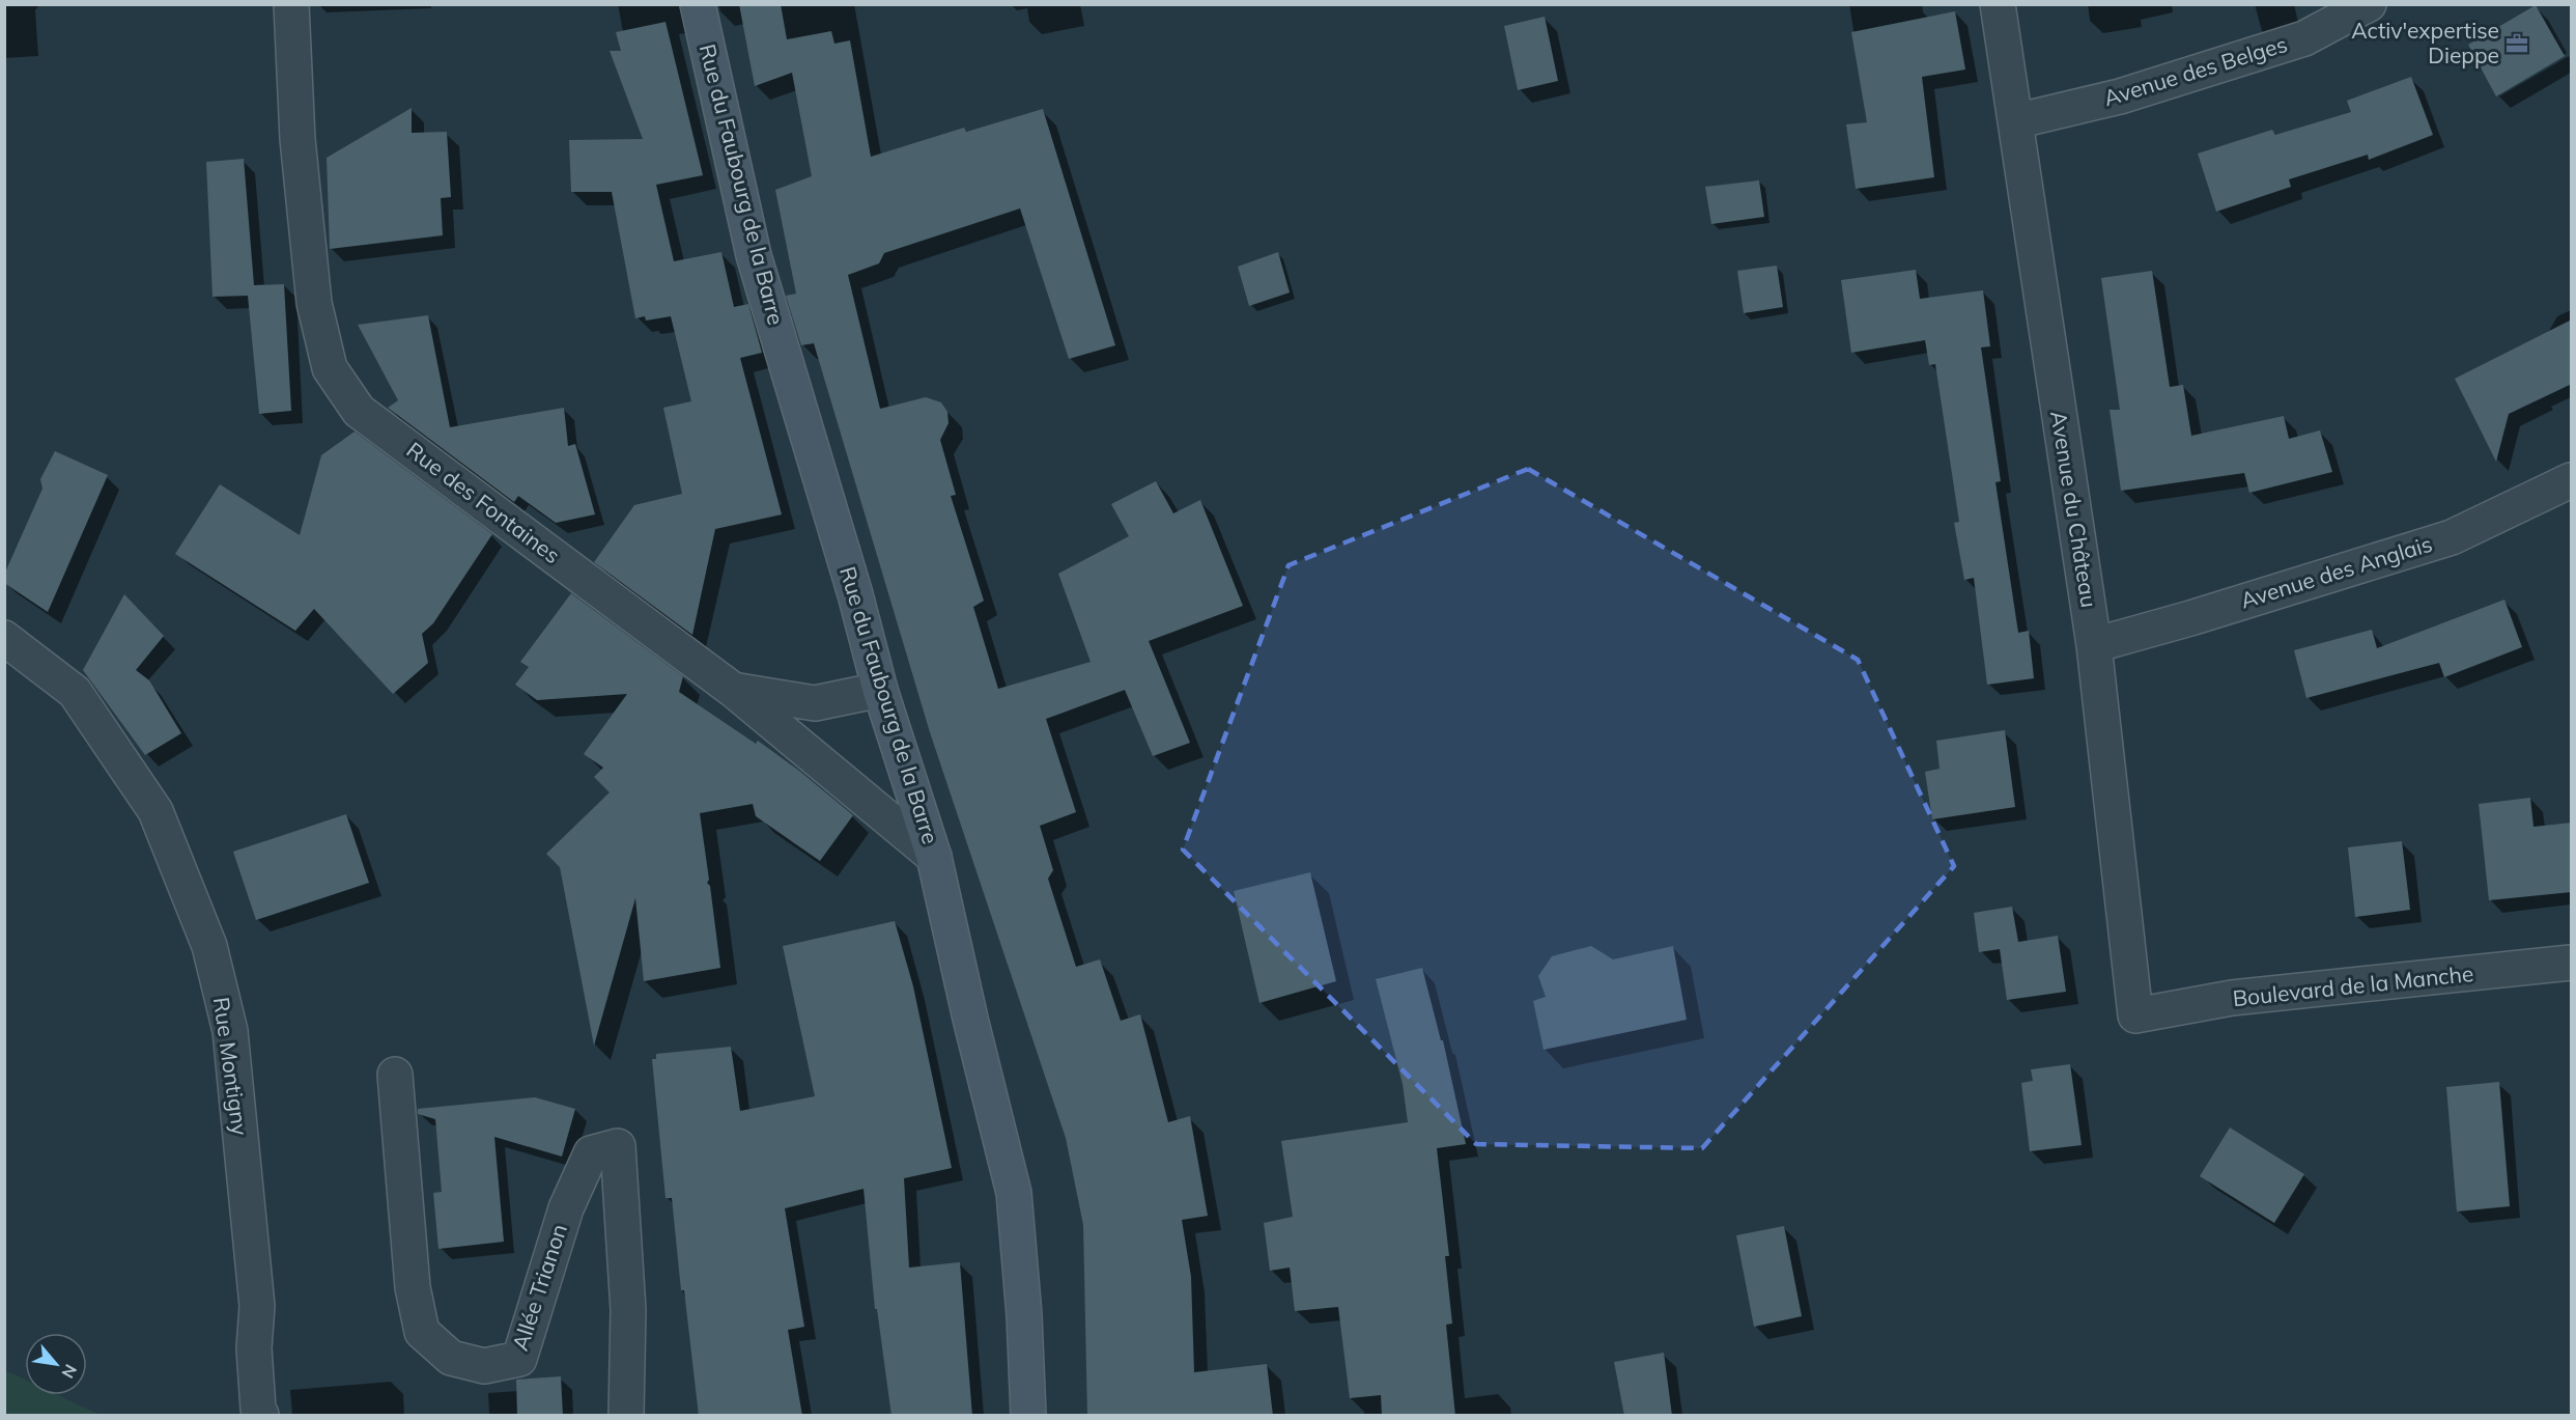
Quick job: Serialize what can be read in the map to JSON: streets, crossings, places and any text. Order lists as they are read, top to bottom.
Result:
{
  "streets": {
    "main road": ["Rue du Faubourg de la Barre"],
    "street": [
      "Avenue des Belges",
      "Rue des Fontaines",
      "Avenue du Château",
      "Avenue des Anglais",
      "Boulevard de la Manche",
      "Rue Montigny",
      "Allée Trianon"
    ]
  },
  "crossings": [
    ["Avenue des Belges", "Avenue du Château"],
    ["Rue du Faubourg de la Barre", "Rue des Fontaines"],
    ["Avenue du Château", "Avenue des Anglais"],
    ["Avenue du Château", "Boulevard de la Manche"]
  ],
  "places": {
    "office": ["Activ'expertise Dieppe"]
  },
  "north": "bottom right"
}
